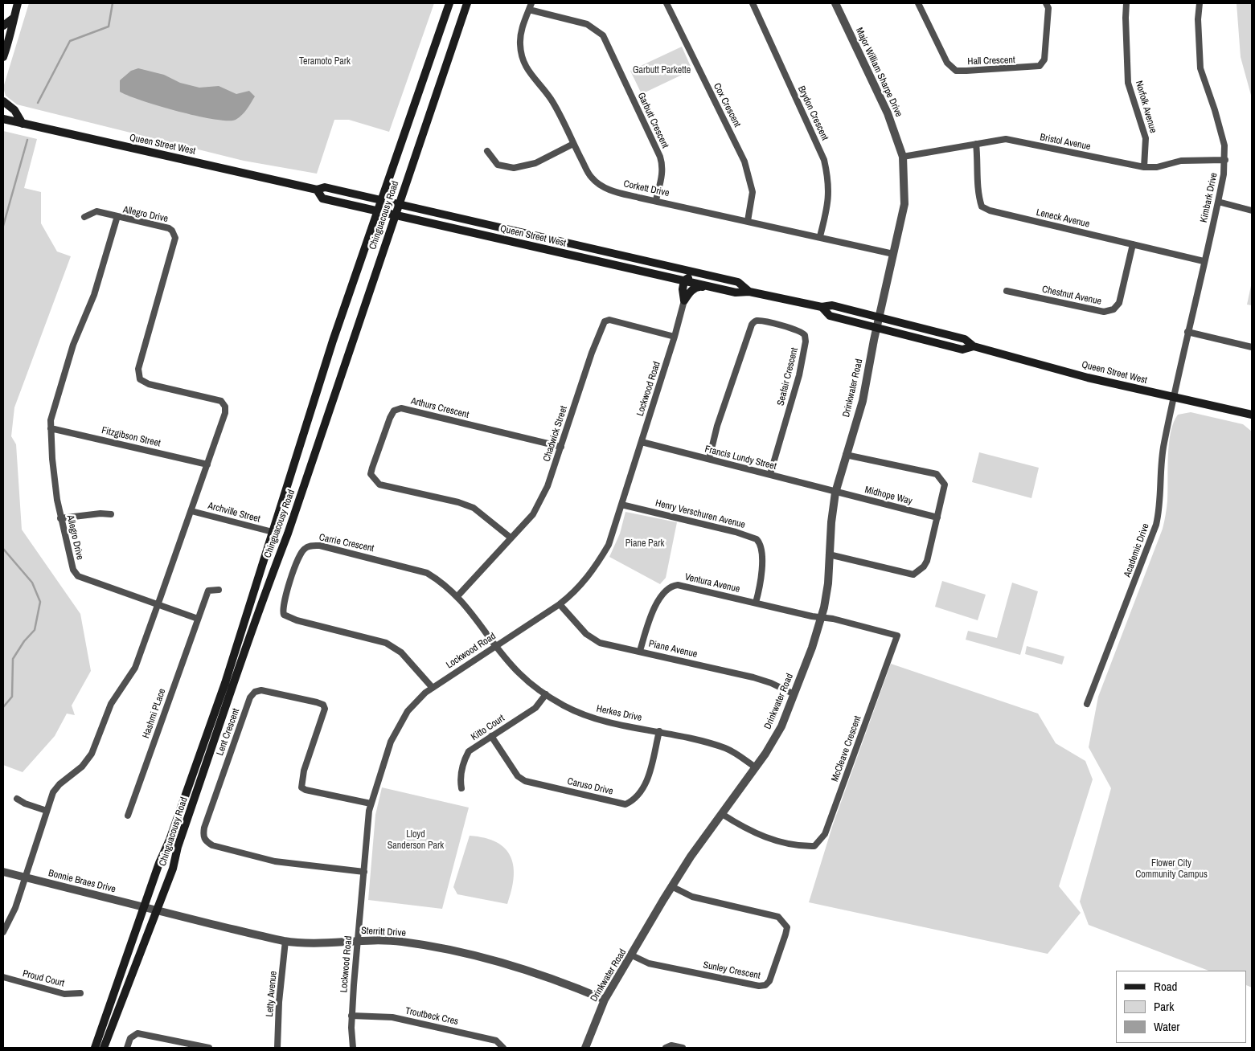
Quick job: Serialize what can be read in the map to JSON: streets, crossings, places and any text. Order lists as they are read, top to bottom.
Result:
{
  "streets": {
    "main road": ["Queen Street West", "Chinguacousy Road"],
    "street": [
      "Hall Crescent",
      "Major William Sharpe Drive",
      "Cox Crescent",
      "Norfolk Avenue",
      "Brydon Crescent",
      "Garbutt Crescent",
      "Bristol Avenue",
      "Corkett Drive",
      "Kimbark Drive",
      "Allegro Drive",
      "Leneck Avenue",
      "Chestnut Avenue",
      "Seafair Crescent",
      "Drinkwater Road",
      "Lockwood Road",
      "Arthurs Crescent",
      "Chadwick Street",
      "Fitzgibson Street",
      "Francis Lundy Street",
      "Midhope Way",
      "Archville Street",
      "Henry Verschuren Avenue",
      "Carrie Crescent",
      "Academic Drive",
      "Ventura Avenue",
      "Piane Avenue",
      "Hashmi PLace",
      "Herkes Drive",
      "Kitto Court",
      "Lent Crescent",
      "McCleave Crescent",
      "Caruso Drive",
      "Bonnie Braes Drive",
      "Sterritt Drive",
      "Sunley Crescent",
      "Proud Court",
      "Letty Avenue",
      "Troutbeck Cres"
    ]
  },
  "crossings": [
    ["Major William Sharpe Drive", "Bristol Avenue"],
    ["Major William Sharpe Drive", "Queen Street West"],
    ["Major William Sharpe Drive", "Corkett Drive"],
    ["Major William Sharpe Drive", "Drinkwater Road"],
    ["Cox Crescent", "Corkett Drive"],
    ["Norfolk Avenue", "Bristol Avenue"],
    ["Brydon Crescent", "Corkett Drive"],
    ["Garbutt Crescent", "Corkett Drive"],
    ["Bristol Avenue", "Kimbark Drive"],
    ["Bristol Avenue", "Leneck Avenue"],
    ["Queen Street West", "Kimbark Drive"],
    ["Queen Street West", "Chinguacousy Road"],
    ["Queen Street West", "Drinkwater Road"],
    ["Queen Street West", "Academic Drive"],
    ["Kimbark Drive", "Leneck Avenue"],
    ["Kimbark Drive", "Academic Drive"],
    ["Allegro Drive", "Fitzgibson Street"],
    ["Allegro Drive", "Archville Street"],
    ["Allegro Drive", "Bonnie Braes Drive"],
    ["Chinguacousy Road", "Archville Street"],
    ["Chinguacousy Road", "Bonnie Braes Drive"],
    ["Chinguacousy Road", "Sterritt Drive"],
    ["Leneck Avenue", "Chestnut Avenue"],
    ["Seafair Crescent", "Francis Lundy Street"],
    ["Drinkwater Road", "Francis Lundy Street"],
    ["Drinkwater Road", "Midhope Way"],
    ["Drinkwater Road", "Ventura Avenue"],
    ["Drinkwater Road", "Piane Avenue"],
    ["Drinkwater Road", "Herkes Drive"],
    ["Drinkwater Road", "McCleave Crescent"],
    ["Drinkwater Road", "Sterritt Drive"],
    ["Drinkwater Road", "Sunley Crescent"],
    ["Lockwood Road", "Chadwick Street"],
    ["Lockwood Road", "Francis Lundy Street"],
    ["Lockwood Road", "Henry Verschuren Avenue"],
    ["Lockwood Road", "Carrie Crescent"],
    ["Lockwood Road", "Piane Avenue"],
    ["Lockwood Road", "Herkes Drive"],
    ["Lockwood Road", "Lent Crescent"],
    ["Lockwood Road", "Sterritt Drive"],
    ["Lockwood Road", "Troutbeck Cres"],
    ["Arthurs Crescent", "Chadwick Street"],
    ["Chadwick Street", "Carrie Crescent"],
    ["Francis Lundy Street", "Midhope Way"],
    ["Henry Verschuren Avenue", "Ventura Avenue"],
    ["Carrie Crescent", "Herkes Drive"],
    ["Ventura Avenue", "Piane Avenue"],
    ["Ventura Avenue", "McCleave Crescent"],
    ["Herkes Drive", "Kitto Court"],
    ["Herkes Drive", "Caruso Drive"],
    ["Kitto Court", "Caruso Drive"],
    ["Bonnie Braes Drive", "Sterritt Drive"],
    ["Sterritt Drive", "Letty Avenue"]
  ],
  "parks": [
    "Teramoto Park",
    "Garbutt Parkette",
    "Piane Park",
    "Lloyd Sanderson Park",
    "Flower City Community Campus"
  ],
  "legend": ["Road", "Park", "Water"]
}
